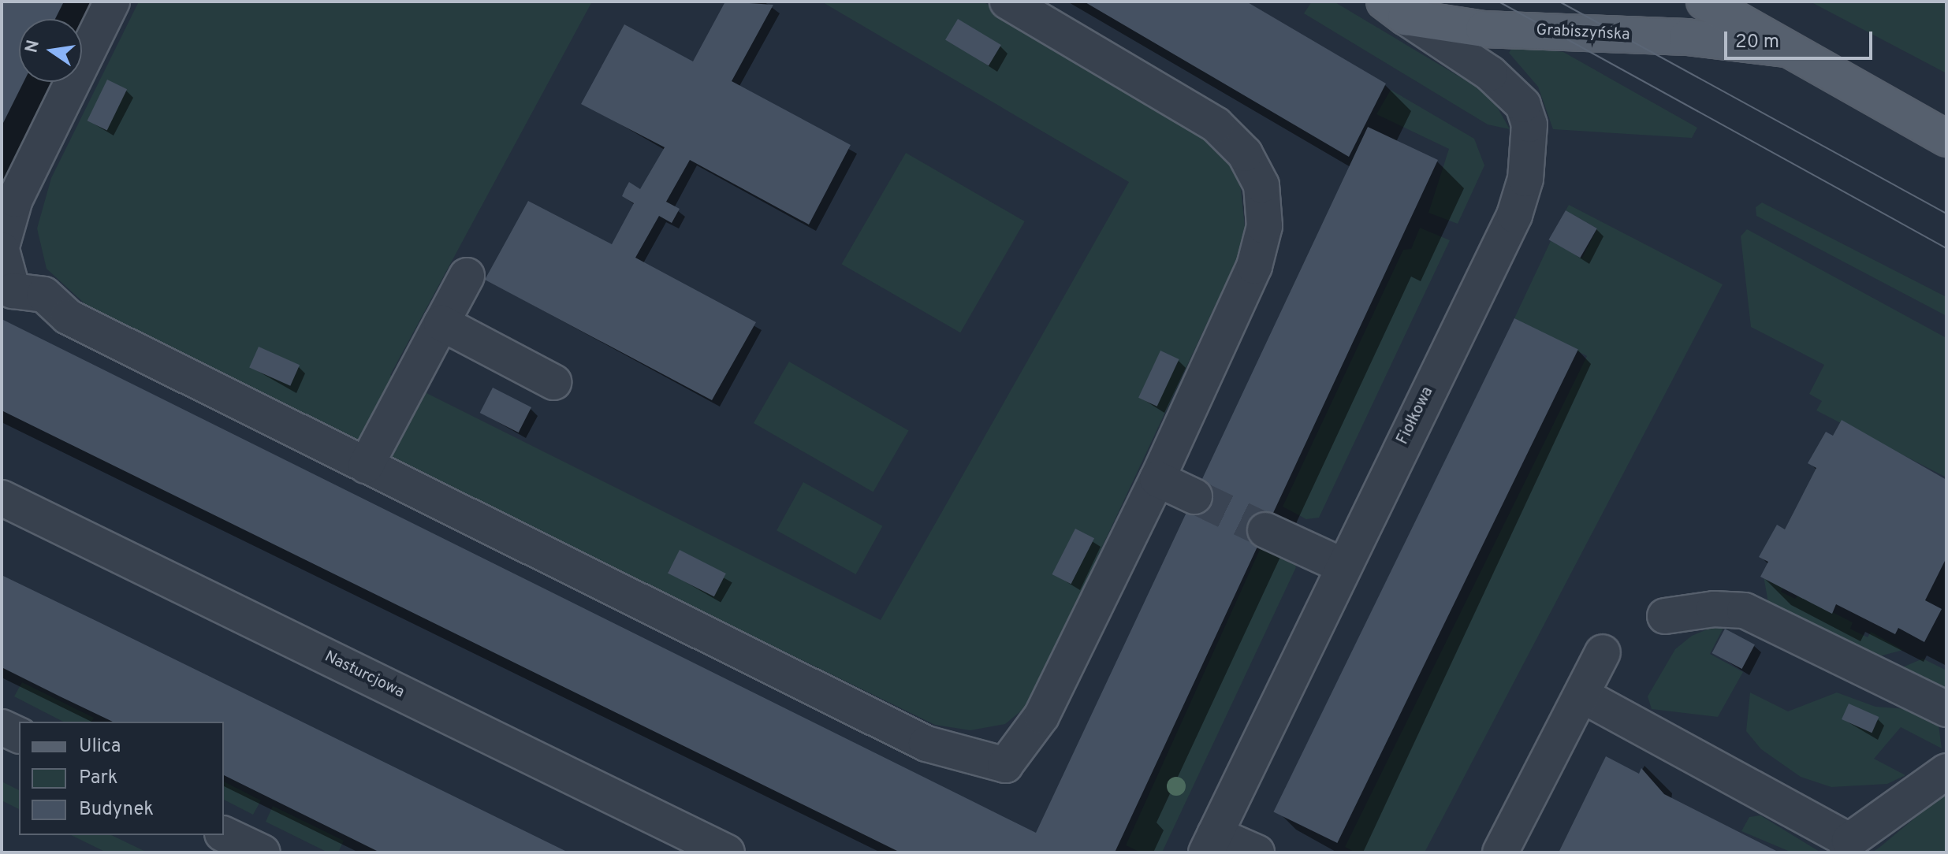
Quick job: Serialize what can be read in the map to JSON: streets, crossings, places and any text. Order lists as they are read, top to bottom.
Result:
{
  "streets": {
    "main road": ["Grabiszyńska"],
    "street": ["Fiołkowa", "Nasturcjowa"]
  },
  "crossings": [
    ["Grabiszyńska", "Fiołkowa"]
  ],
  "legend": ["Ulica", "Park", "Budynek"],
  "scale_bar": "20 m",
  "north": "left"
}
